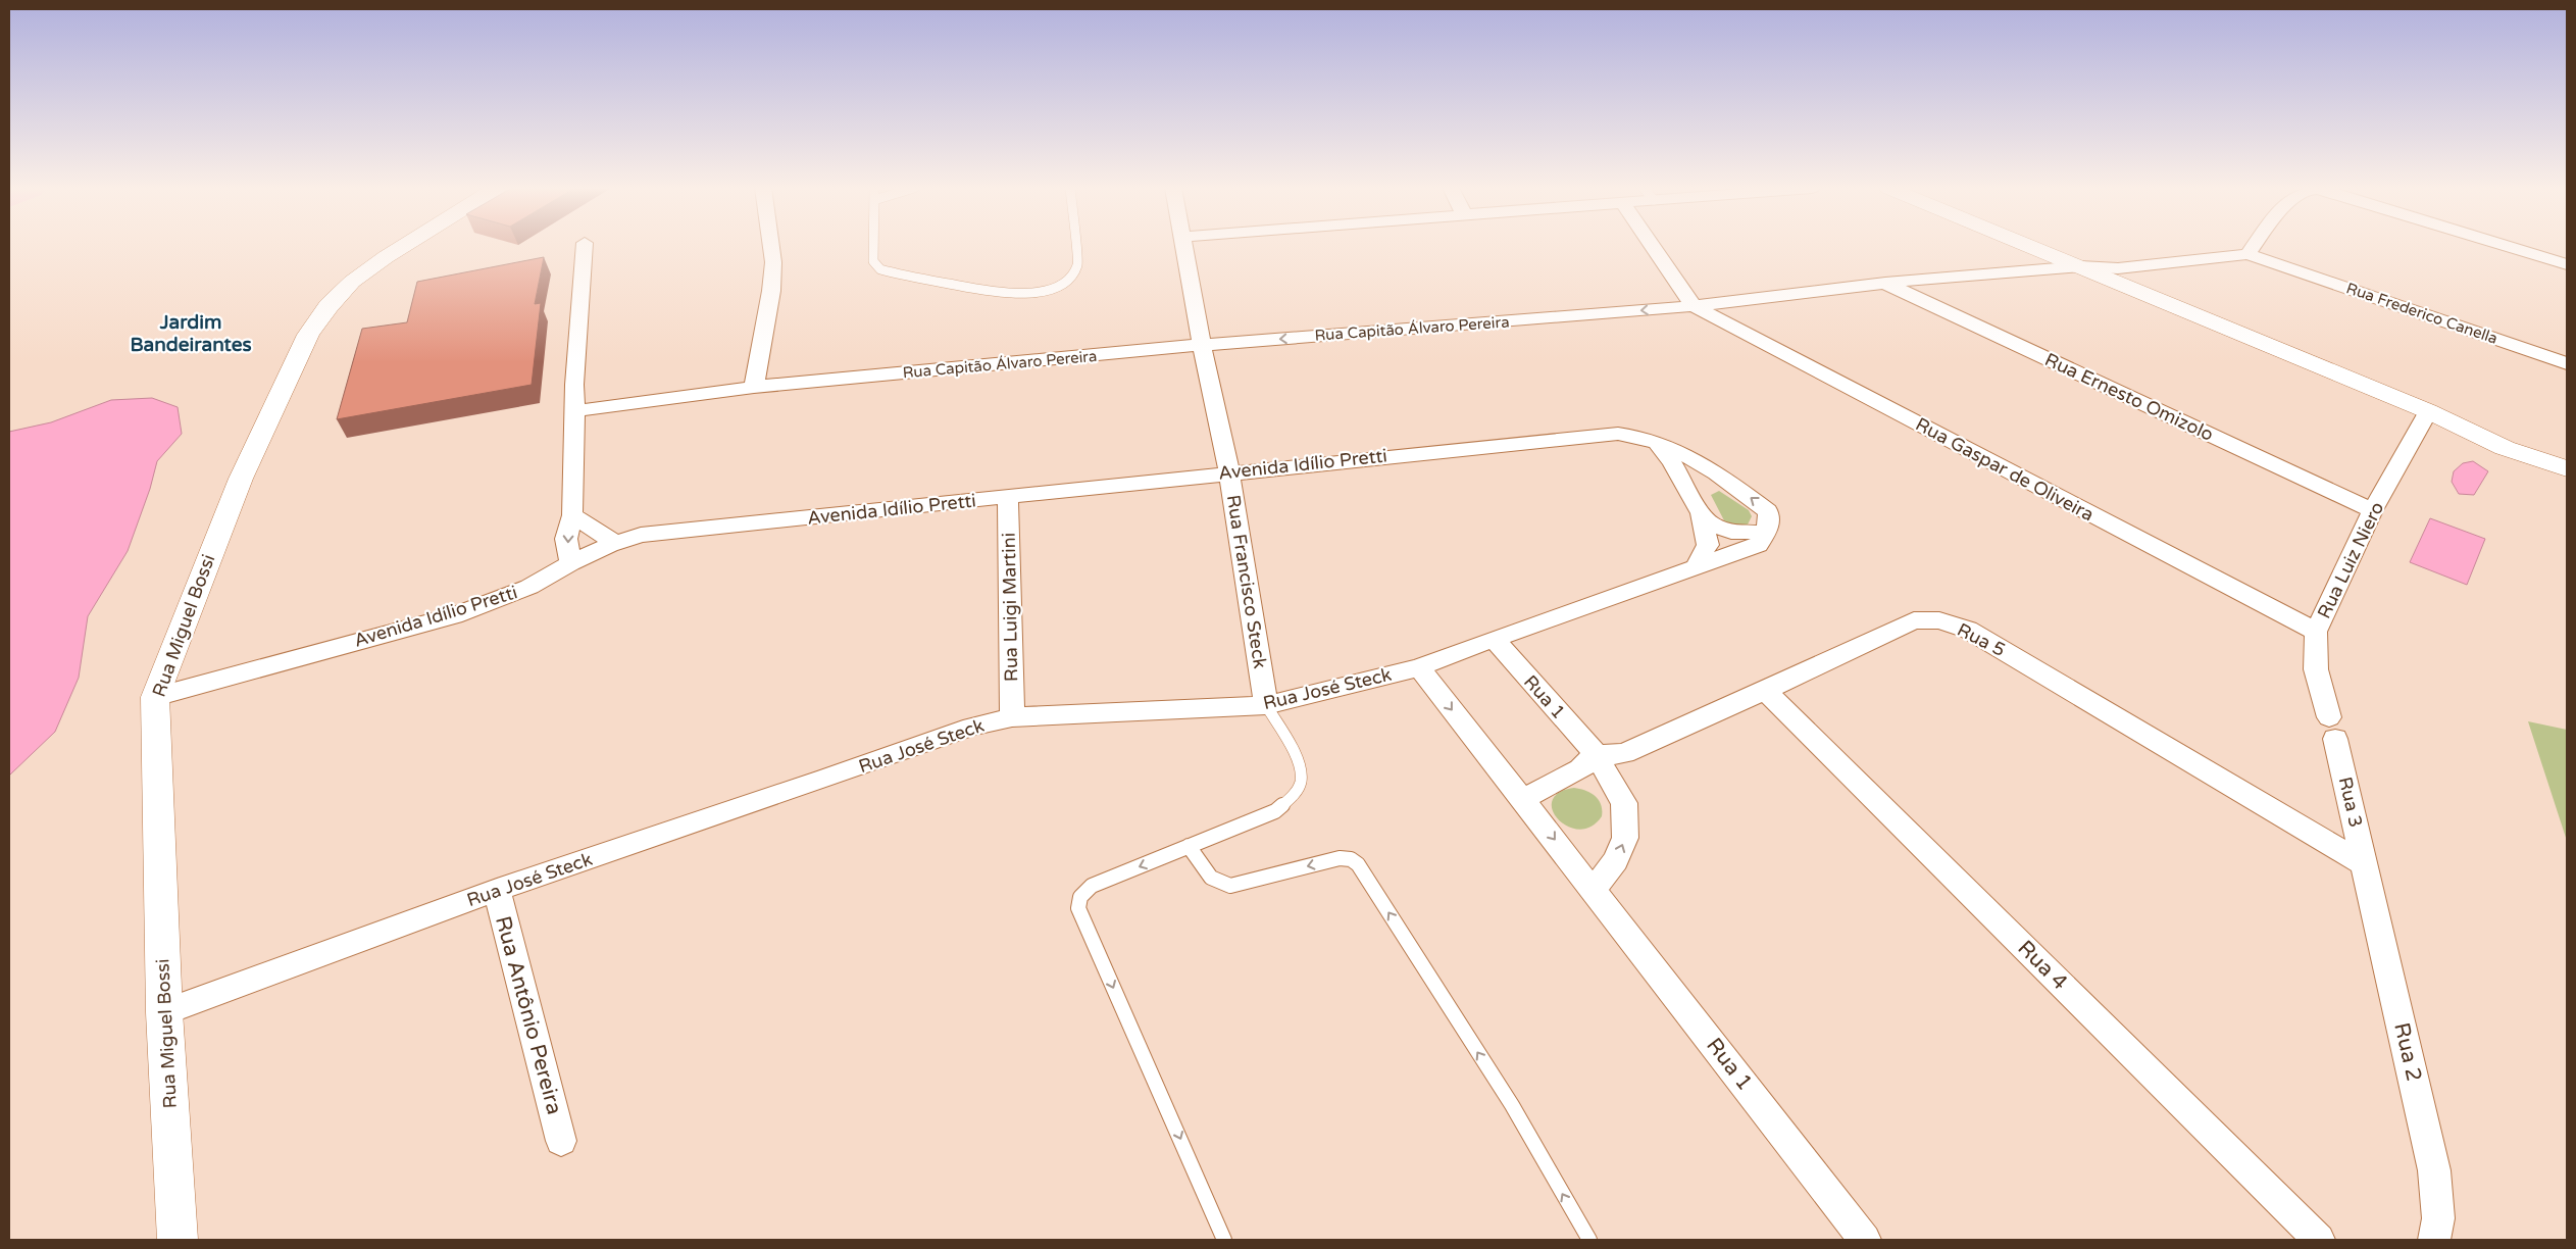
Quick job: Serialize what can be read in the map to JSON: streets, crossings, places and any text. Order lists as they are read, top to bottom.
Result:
{
  "streets": {
    "main road": ["Rua Miguel Bossi"],
    "street": [
      "Rua Frederico Canella",
      "Rua Capitão Álvaro Pereira",
      "Rua Ernesto Omizolo",
      "Avenida Idílio Pretti",
      "Rua Gaspar de Oliveira",
      "Rua Luiz Niero",
      "Rua Francisco Steck",
      "Rua Luigi Martini",
      "Rua 5",
      "Rua José Steck",
      "Rua 1",
      "Rua 3",
      "Rua 4",
      "Rua Antônio Pereira",
      "Rua 2"
    ]
  },
  "crossings": [
    ["Rua Frederico Canella", "Rua Capitão Álvaro Pereira"],
    ["Rua Capitão Álvaro Pereira", "Rua Ernesto Omizolo"],
    ["Rua Capitão Álvaro Pereira", "Rua Gaspar de Oliveira"],
    ["Rua Capitão Álvaro Pereira", "Rua Francisco Steck"],
    ["Rua Ernesto Omizolo", "Rua Luiz Niero"],
    ["Avenida Idílio Pretti", "Rua Francisco Steck"],
    ["Avenida Idílio Pretti", "Rua Luigi Martini"],
    ["Avenida Idílio Pretti", "Rua Miguel Bossi"],
    ["Avenida Idílio Pretti", "Rua José Steck"],
    ["Rua Gaspar de Oliveira", "Rua Luiz Niero"],
    ["Rua Luiz Niero", "Rua 3"],
    ["Rua Francisco Steck", "Rua José Steck"],
    ["Rua Luigi Martini", "Rua José Steck"],
    ["Rua Miguel Bossi", "Rua José Steck"],
    ["Rua 5", "Rua 1"],
    ["Rua 5", "Rua 3"],
    ["Rua 5", "Rua 4"],
    ["Rua 5", "Rua 2"],
    ["Rua José Steck", "Rua 1"],
    ["Rua José Steck", "Rua Antônio Pereira"],
    ["Rua 3", "Rua 2"]
  ],
  "districts": ["Jardim Bandeirantes"]
}
